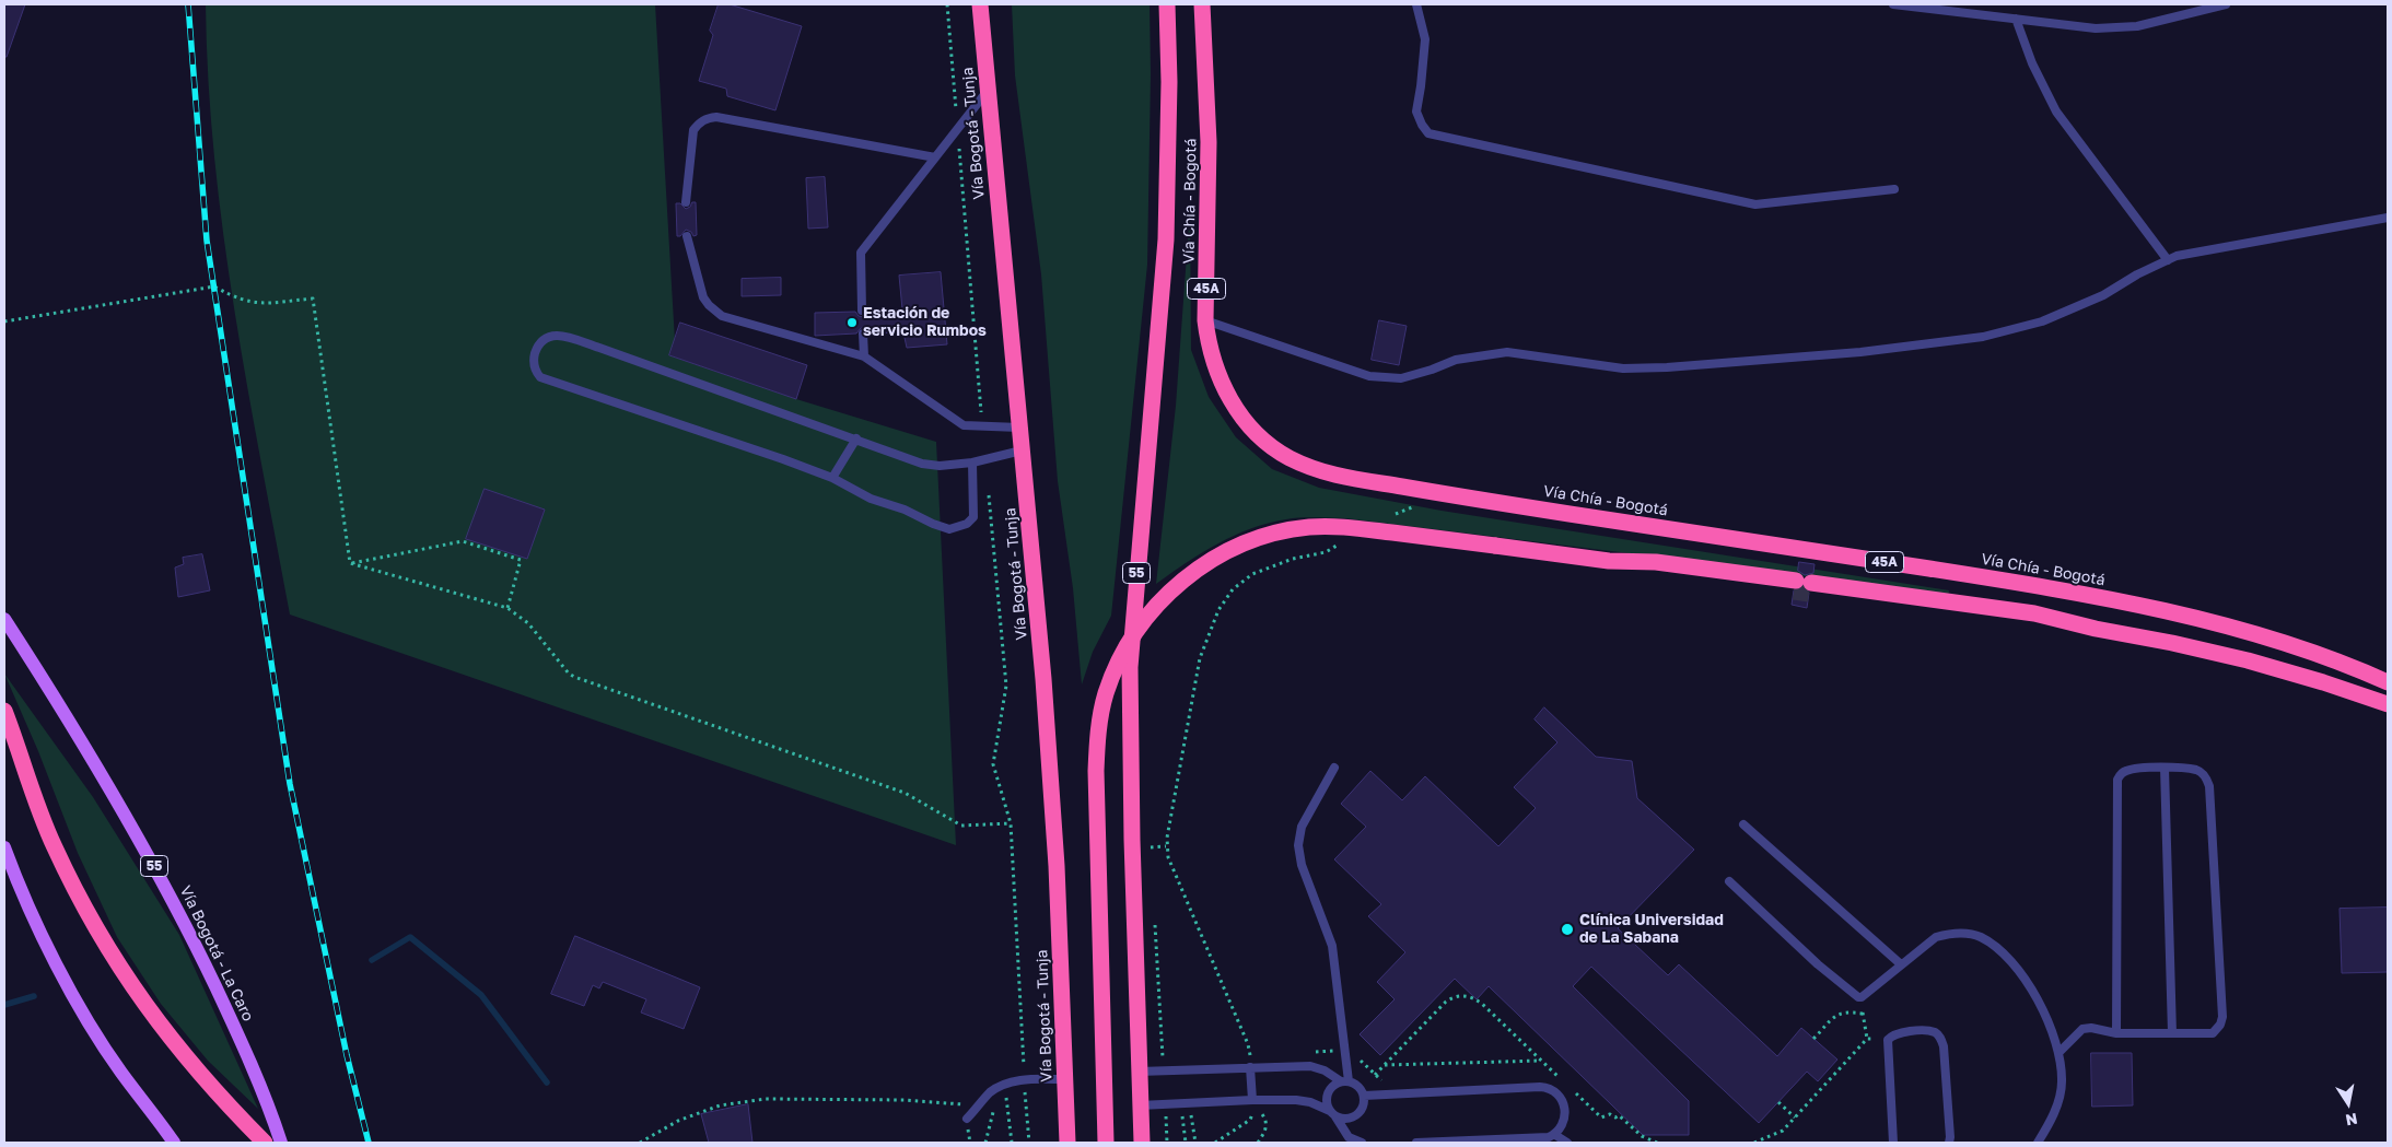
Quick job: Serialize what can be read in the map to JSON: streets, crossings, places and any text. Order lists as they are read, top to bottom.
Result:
{
  "streets": {
    "highway": [
      "Vía Bogotá - Tunja",
      "Vía Chía - Bogotá",
      "45A",
      "55"
    ],
    "main road": ["Vía Bogotá - La Caro"]
  },
  "places": ["Estación de servicio Rumbos", "Clínica Universidad de La Sabana"],
  "north": "bottom"
}
